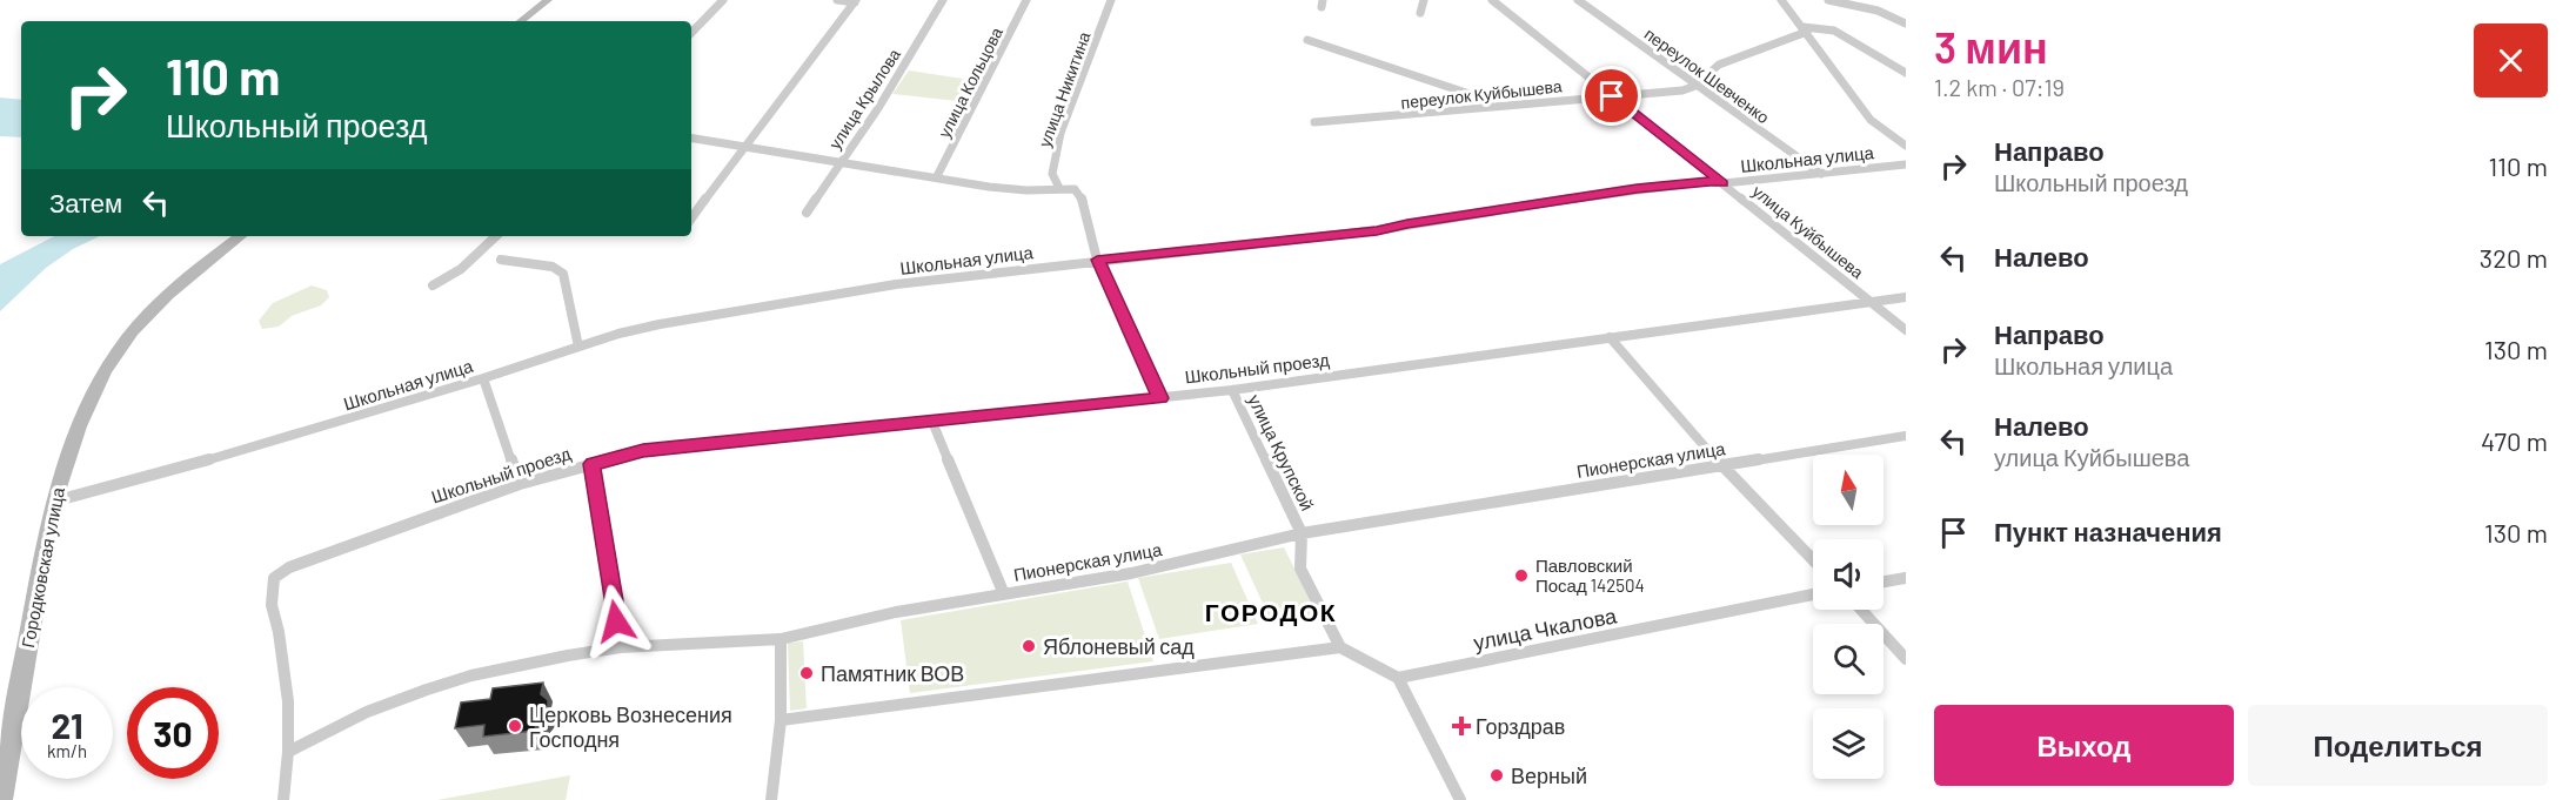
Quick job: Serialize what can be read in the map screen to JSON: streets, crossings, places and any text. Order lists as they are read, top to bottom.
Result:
{
  "streets": {
    "main road": ["Городковская улица"],
    "street": [
      "переулок Шевченко",
      "улица Кольцова",
      "улица Никитина",
      "переулок Куйбышева",
      "улица Крылова",
      "Школьная улица",
      "улица Куйбышева",
      "Школьный проезд",
      "улица Крупской",
      "Пионерская улица",
      "улица Чкалова"
    ]
  },
  "crossings": [
    ["переулок Шевченко", "переулок Куйбышева"],
    ["переулок Шевченко", "Школьная улица"],
    ["переулок Куйбышева", "улица Куйбышева"],
    ["Школьная улица", "улица Куйбышева"],
    ["Школьная улица", "Городковская улица"],
    ["улица Куйбышева", "Школьный проезд"],
    ["Школьный проезд", "улица Крупской"],
    ["Школьный проезд", "Пионерская улица"],
    ["улица Крупской", "Пионерская улица"]
  ],
  "districts": ["ГОРОДОК"],
  "places": {
    "other": [
      "Павловский Посад 142504",
      "Яблоневый сад",
      "Памятник ВОВ",
      "Церковь Вознесения Господня",
      "Верный"
    ],
    "health": ["Горздрав"]
  },
  "north": "top",
  "page": {
    "heading": ["3 мин", "1.2 km · 07:19"],
    "turn": ["110 m", "Школьный проезд"],
    "list": [
      {
        "name": "Направо",
        "note": "Школьный проезд",
        "value": "110 m"
      },
      {
        "name": "Налево",
        "value": "320 m"
      },
      {
        "name": "Направо",
        "note": "Школьная улица",
        "value": "130 m"
      },
      {
        "name": "Налево",
        "note": "улица Куйбышева",
        "value": "470 m"
      },
      {
        "name": "Пункт назначения",
        "value": "130 m"
      }
    ],
    "then": "Затем",
    "speed": "21 km/h",
    "limit": "30",
    "buttons": ["Выход", "Поделиться"]
  }
}
